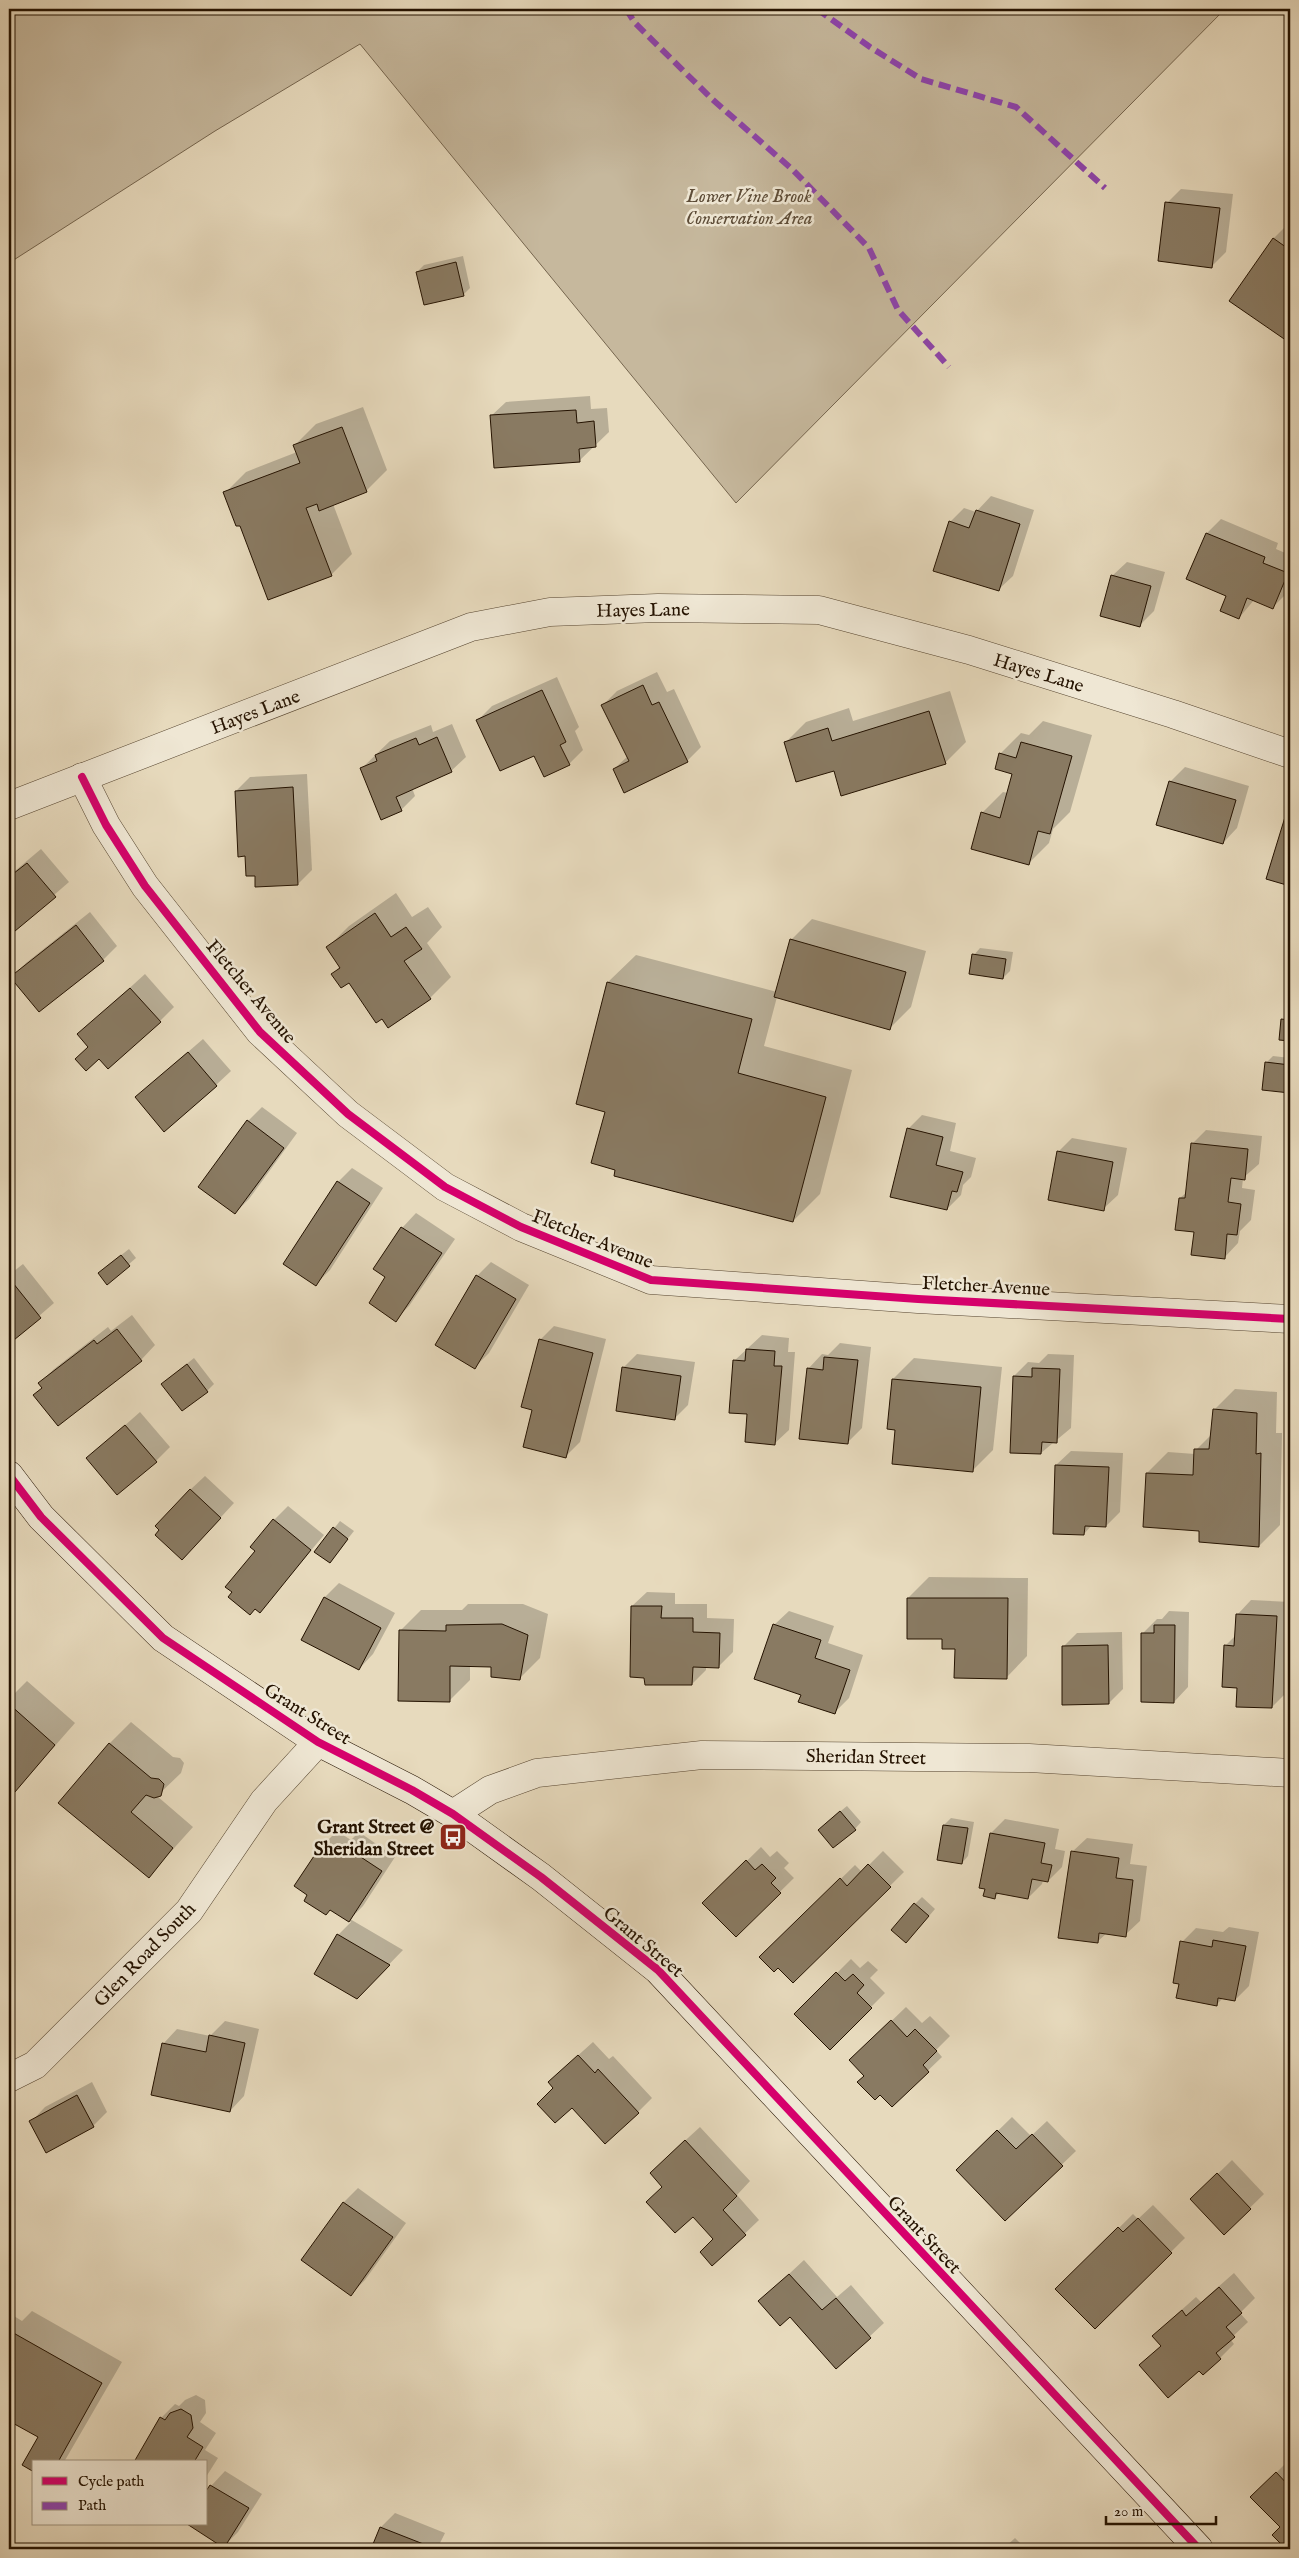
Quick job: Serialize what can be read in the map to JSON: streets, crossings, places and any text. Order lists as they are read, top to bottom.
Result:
{
  "streets": {
    "street": [
      "Hayes Lane",
      "Fletcher Avenue",
      "Grant Street",
      "Sheridan Street",
      "Glen Road South"
    ]
  },
  "crossings": [
    ["Hayes Lane", "Fletcher Avenue"],
    ["Grant Street", "Sheridan Street"],
    ["Grant Street", "Glen Road South"]
  ],
  "parks": ["Lower Vine Brook Conservation Area"],
  "places": {
    "bus stop": ["Grant Street @ Sheridan Street"]
  },
  "legend": ["Cycle path", "Path"],
  "scale_bar": "20 m"
}
